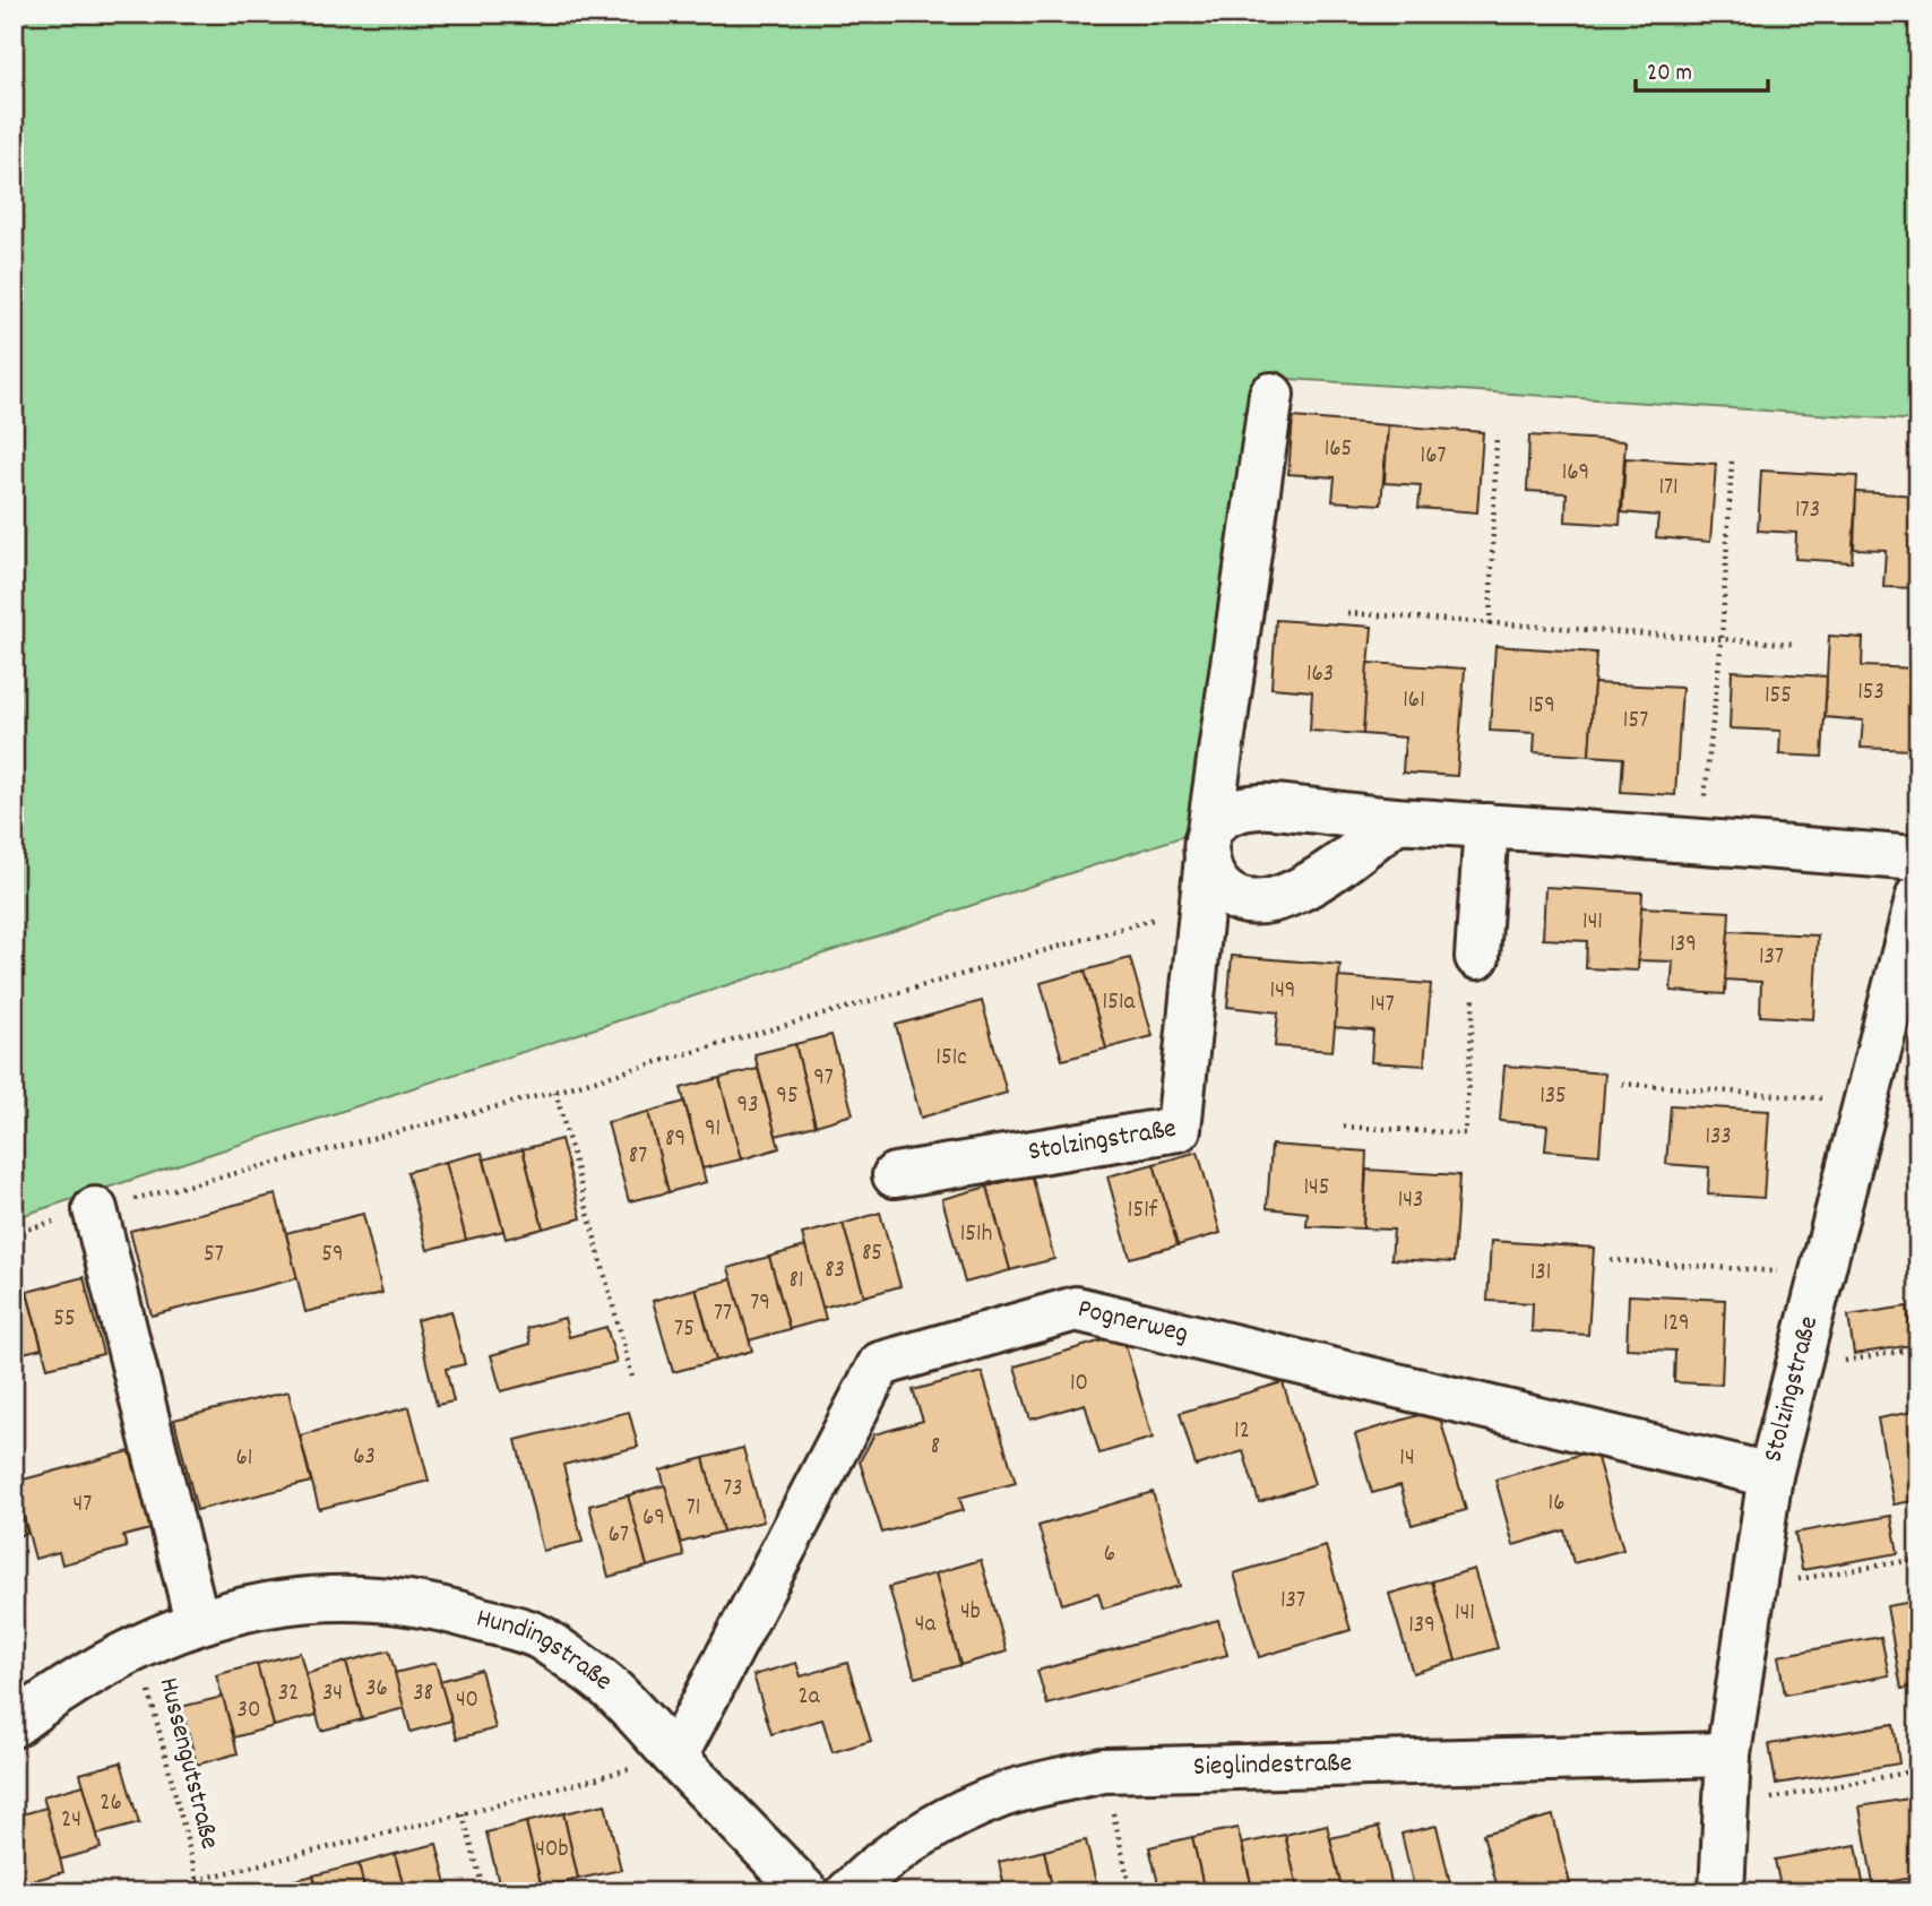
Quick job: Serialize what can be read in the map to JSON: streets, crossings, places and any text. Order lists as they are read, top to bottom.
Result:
{
  "streets": {
    "street": [
      "Stolzingstraße",
      "Pognerweg",
      "Hundingstraße",
      "Sieglindestraße"
    ],
    "path": ["Hussengutstraße"]
  },
  "crossings": [
    ["Stolzingstraße", "Pognerweg"],
    ["Stolzingstraße", "Sieglindestraße"],
    ["Pognerweg", "Hundingstraße"],
    ["Hundingstraße", "Hussengutstraße"]
  ],
  "house_numbers": [
    "165",
    "167",
    "169",
    "171",
    "173",
    "163",
    "153",
    "155",
    "161",
    "159",
    "157",
    "141",
    "139",
    "137",
    "149",
    "151a",
    "147",
    "151c",
    "97",
    "95",
    "135",
    "93",
    "91",
    "133",
    "89",
    "87",
    "145",
    "143",
    "151f",
    "151h",
    "85",
    "57",
    "59",
    "83",
    "131",
    "81",
    "79",
    "77",
    "55",
    "129",
    "75",
    "10",
    "12",
    "8",
    "63",
    "61",
    "14",
    "73",
    "16",
    "47",
    "71",
    "69",
    "67",
    "6",
    "137",
    "4b",
    "141",
    "4a",
    "139",
    "36",
    "32",
    "34",
    "38",
    "2a",
    "40",
    "30",
    "26",
    "24",
    "40b"
  ],
  "scale_bar": "20 m"
}
